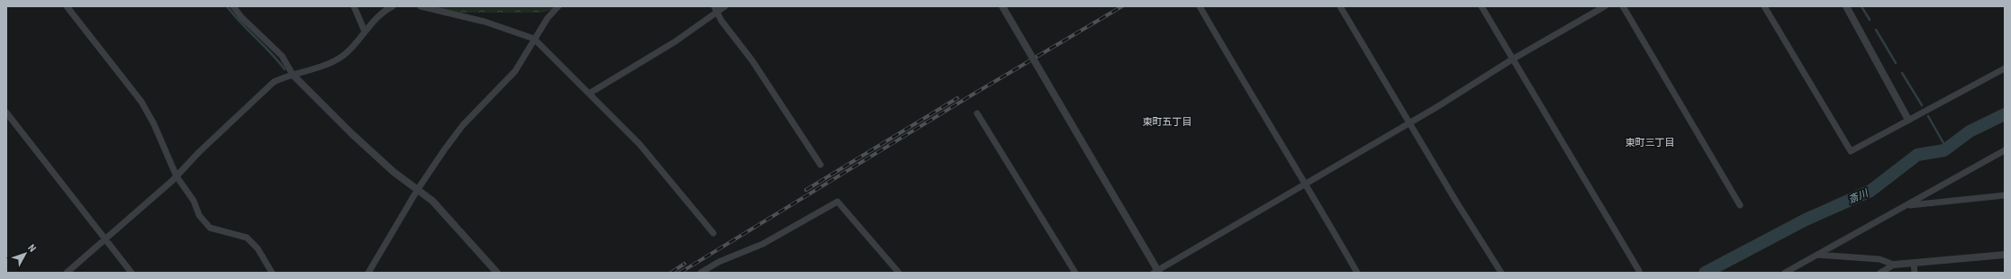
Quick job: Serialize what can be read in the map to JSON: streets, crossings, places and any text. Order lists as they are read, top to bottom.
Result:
{
  "districts": ["東町五丁目", "東町三丁目"],
  "water": ["斎川"],
  "north": "top right"
}
